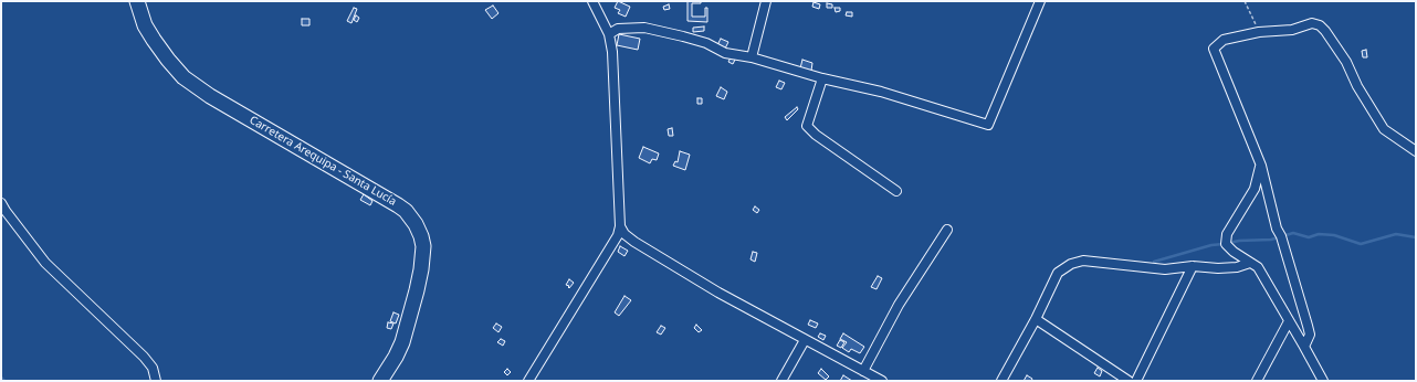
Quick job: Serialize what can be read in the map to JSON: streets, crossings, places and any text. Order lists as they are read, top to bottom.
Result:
{
  "streets": {
    "main road": ["Carretera Arequipa - Santa Lucía"]
  }
}
